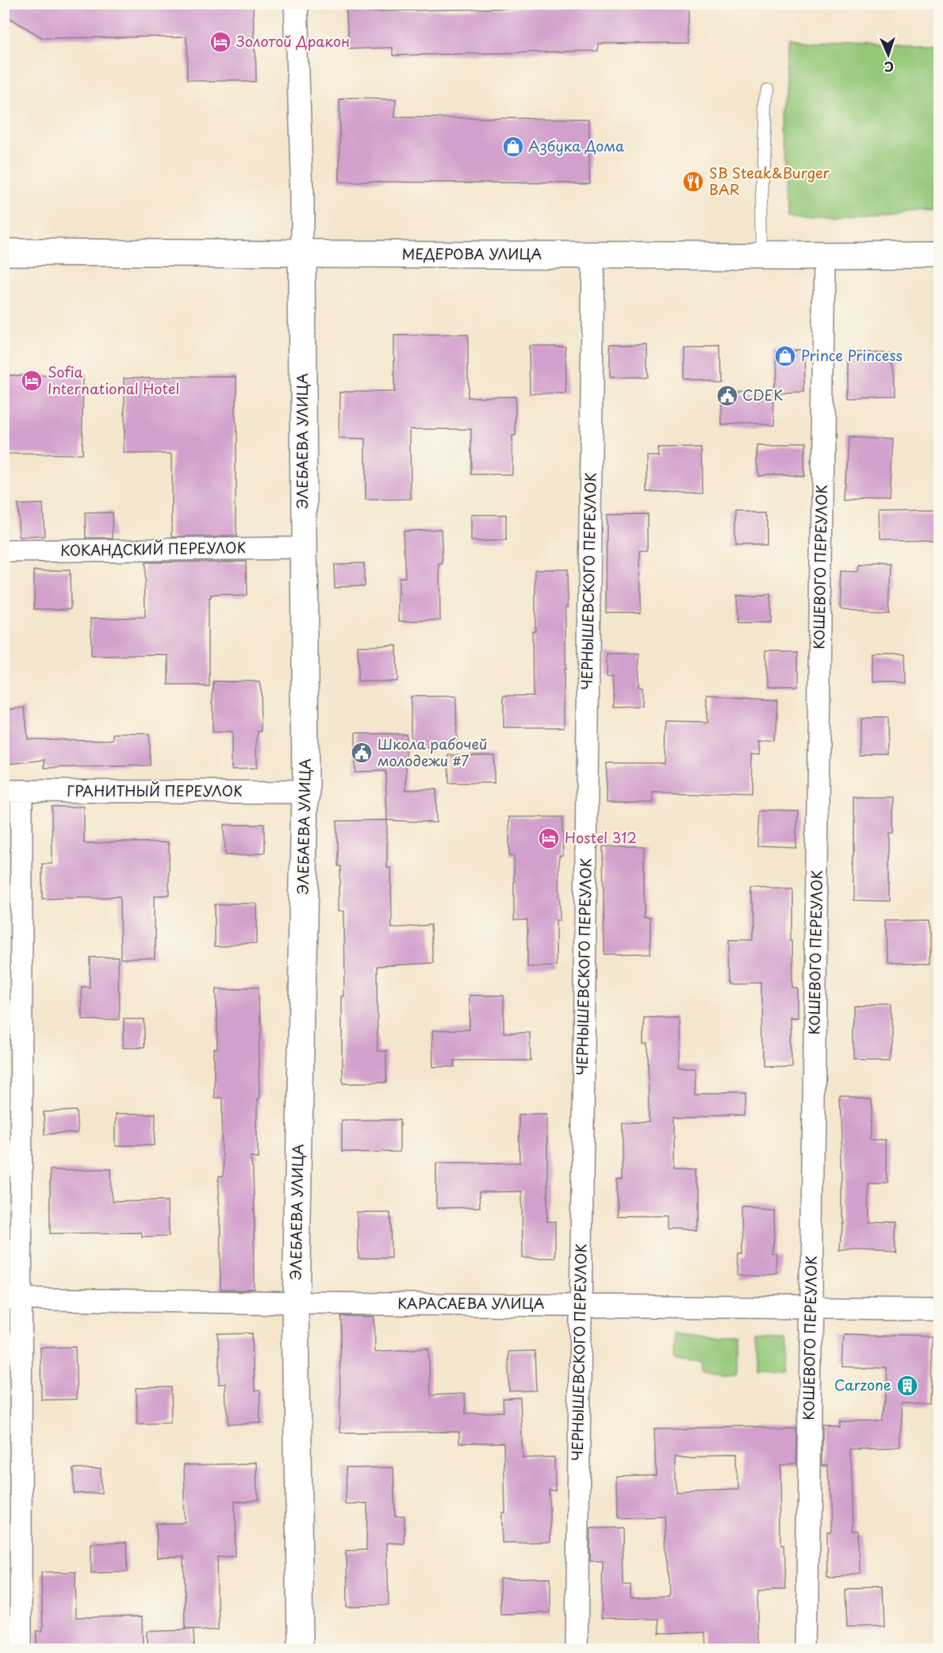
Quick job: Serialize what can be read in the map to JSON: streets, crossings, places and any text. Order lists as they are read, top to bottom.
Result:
{
  "streets": {
    "street": [
      "МЕДЕРОВА УЛИЦА",
      "ЭЛЕБАЕВА УЛИЦА",
      "КОКАНДСКИЙ ПЕРЕУЛОК",
      "КОШЕВОГО ПЕРЕУЛОК",
      "ЧЕРНЫШЕВСКОГО ПЕРЕУЛОК",
      "ГРАНИТНЫЙ ПЕРЕУЛОК",
      "КАРАСАЕВА УЛИЦА"
    ]
  },
  "crossings": [
    ["МЕДЕРОВА УЛИЦА", "ЭЛЕБАЕВА УЛИЦА"],
    ["МЕДЕРОВА УЛИЦА", "КОШЕВОГО ПЕРЕУЛОК"],
    ["МЕДЕРОВА УЛИЦА", "ЧЕРНЫШЕВСКОГО ПЕРЕУЛОК"],
    ["ЭЛЕБАЕВА УЛИЦА", "КОКАНДСКИЙ ПЕРЕУЛОК"],
    ["ЭЛЕБАЕВА УЛИЦА", "ГРАНИТНЫЙ ПЕРЕУЛОК"],
    ["ЭЛЕБАЕВА УЛИЦА", "КАРАСАЕВА УЛИЦА"],
    ["КОШЕВОГО ПЕРЕУЛОК", "КАРАСАЕВА УЛИЦА"],
    ["ЧЕРНЫШЕВСКОГО ПЕРЕУЛОК", "КАРАСАЕВА УЛИЦА"]
  ],
  "places": {
    "hotel": ["Золотой Дракон", "Sofia International Hotel", "Hostel 312"],
    "shop": ["Азбука Дома", "Prince Princess"],
    "restaurant": ["SB Steak&Burger BAR"],
    "public building": ["CDEK", "Школа рабочей молодежи #7"],
    "building": ["Carzone"]
  },
  "north": "bottom"
}
